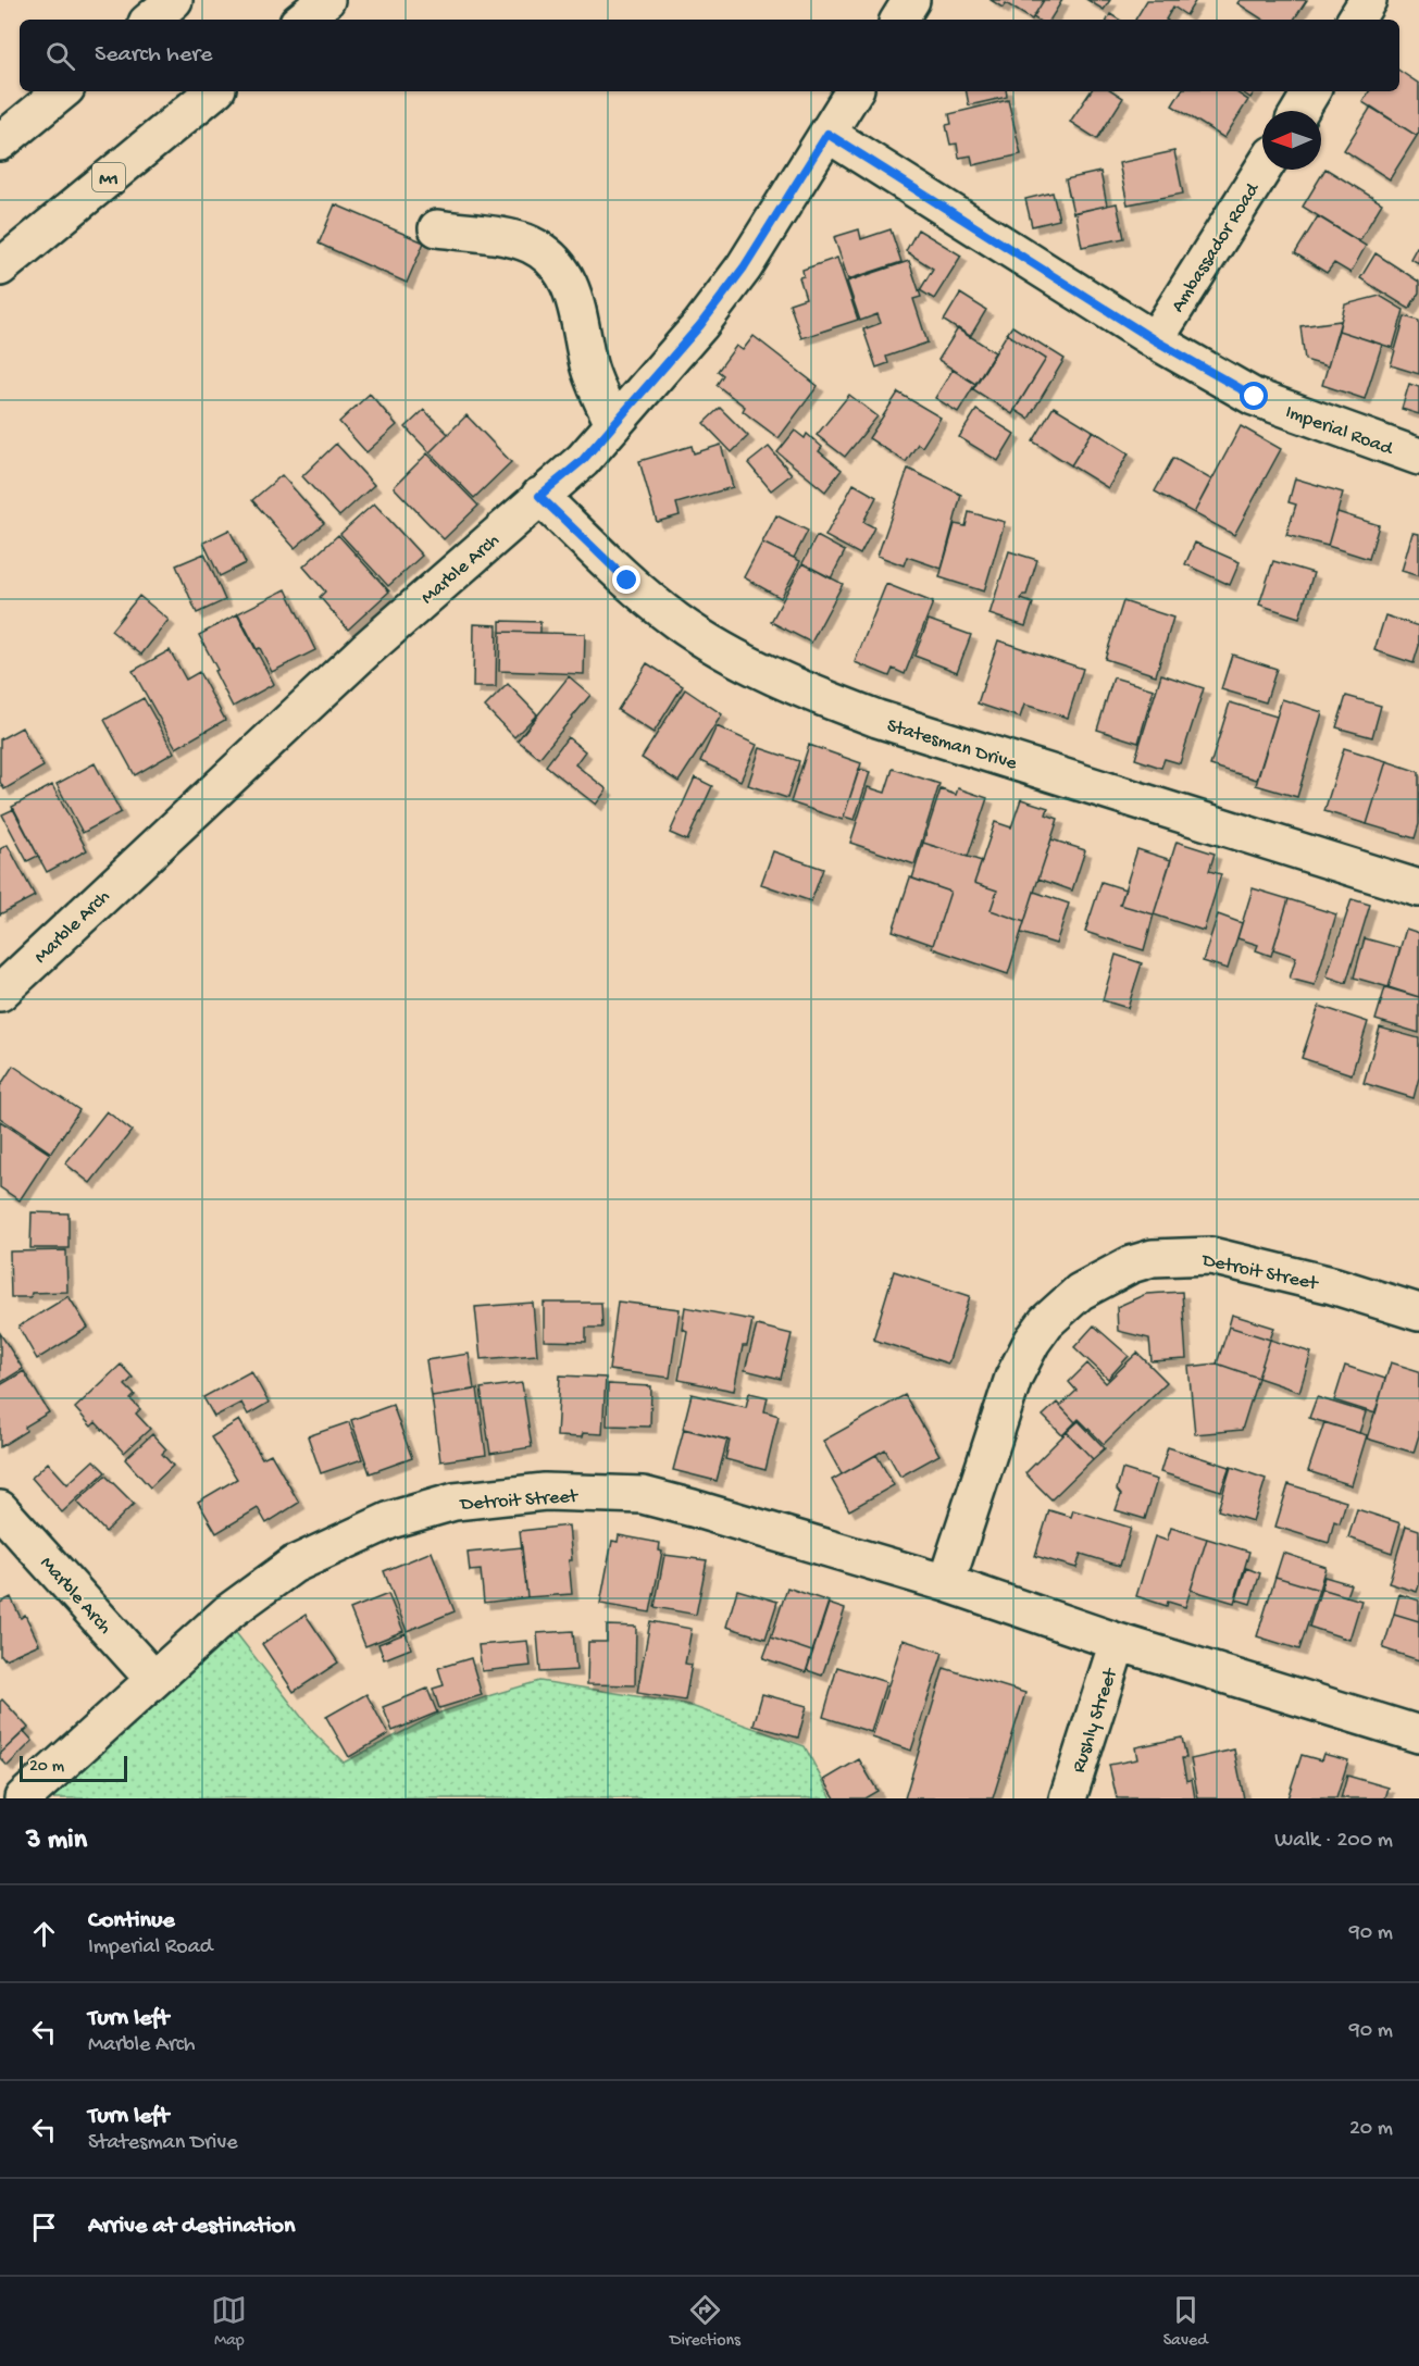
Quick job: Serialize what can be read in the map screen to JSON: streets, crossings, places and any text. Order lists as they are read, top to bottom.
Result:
{
  "streets": {
    "main road": [
      "M1",
      "Ambassador Road",
      "Imperial Road",
      "Marble Arch",
      "Statesman Drive",
      "Detroit Street",
      "Rushly Street"
    ]
  },
  "crossings": [
    ["Ambassador Road", "Imperial Road"],
    ["Imperial Road", "Marble Arch"],
    ["Marble Arch", "Statesman Drive"],
    ["Marble Arch", "Detroit Street"],
    ["Detroit Street", "Rushly Street"]
  ],
  "scale_bar": "20 m",
  "north": "left",
  "page": {
    "search": "Search here",
    "scale": "20 m",
    "heading": ["3 min", "Walk · 200 m"],
    "list": [
      ["Continue", "Imperial Road", "90 m"],
      ["Turn left", "Marble Arch", "90 m"],
      ["Turn left", "Statesman Drive", "20 m"],
      "Arrive at destination"
    ],
    "nav": ["Map", "Directions", "Saved"]
  }
}
